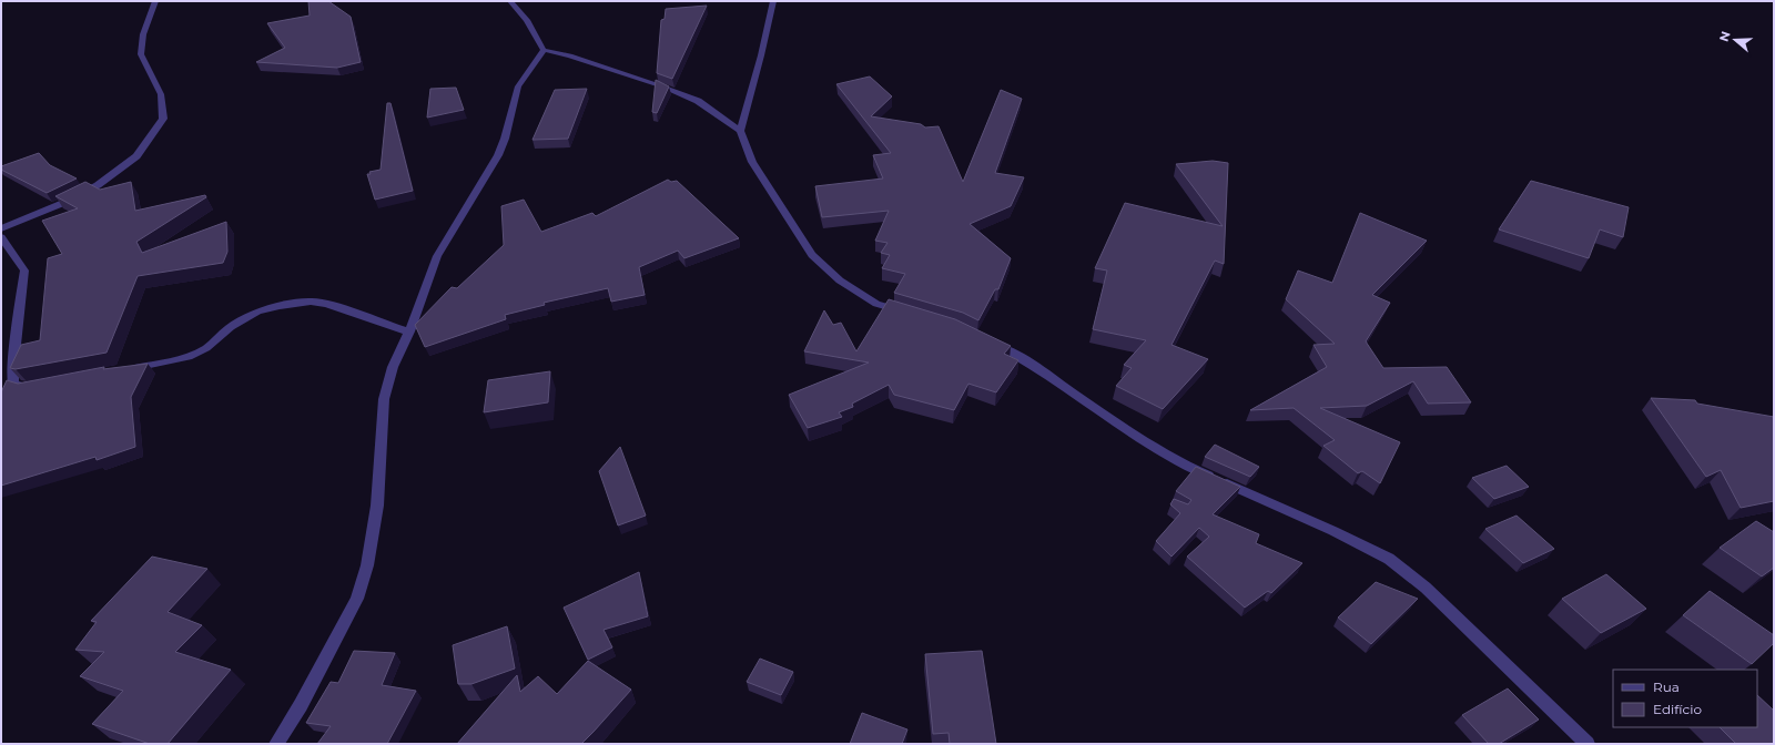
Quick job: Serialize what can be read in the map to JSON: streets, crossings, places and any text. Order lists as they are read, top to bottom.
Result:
{
  "legend": ["Rua", "Edifício"],
  "north": "left"
}
